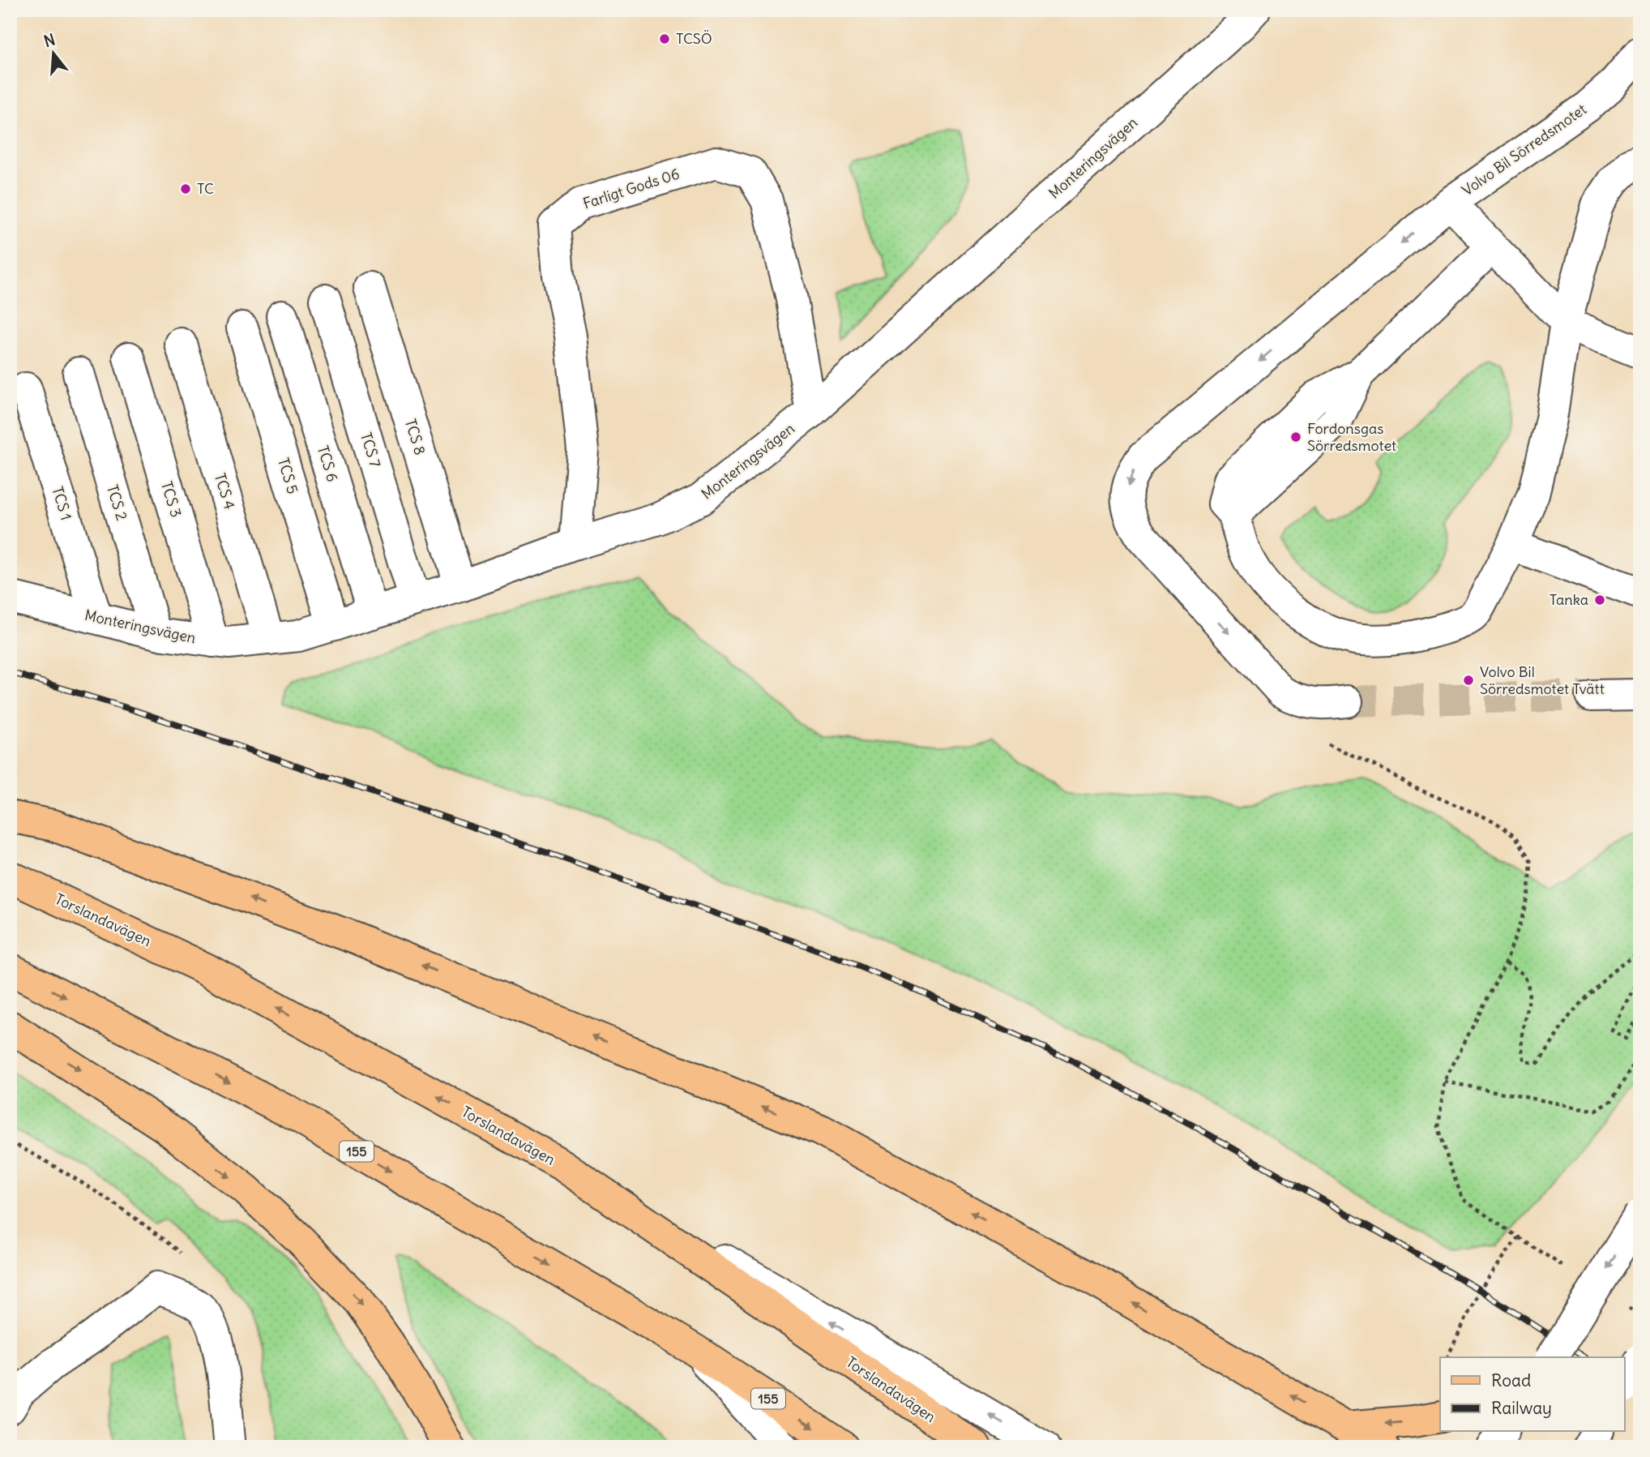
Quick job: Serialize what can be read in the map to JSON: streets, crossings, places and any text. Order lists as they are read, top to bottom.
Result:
{
  "streets": {
    "main road": ["Torslandavägen", "155"],
    "street": [
      "Volvo Bil Sörredsmotet",
      "Monteringsvägen",
      "Farligt Gods 06",
      "TCS 8",
      "TCS 7",
      "TCS 6",
      "TCS 5",
      "TCS 4",
      "TCS 3",
      "TCS 2",
      "TCS 1"
    ]
  },
  "crossings": [
    ["Monteringsvägen", "Farligt Gods 06"],
    ["Monteringsvägen", "TCS 8"],
    ["Monteringsvägen", "TCS 7"],
    ["Monteringsvägen", "TCS 6"],
    ["Monteringsvägen", "TCS 5"],
    ["Monteringsvägen", "TCS 4"],
    ["Monteringsvägen", "TCS 3"],
    ["Monteringsvägen", "TCS 2"],
    ["Monteringsvägen", "TCS 1"]
  ],
  "places": [
    "TCSÖ",
    "TC",
    "Fordonsgas Sörredsmotet",
    "Tanka",
    "Volvo Bil Sörredsmotet Tvätt"
  ],
  "legend": ["Road", "Railway"],
  "north": "top"
}
